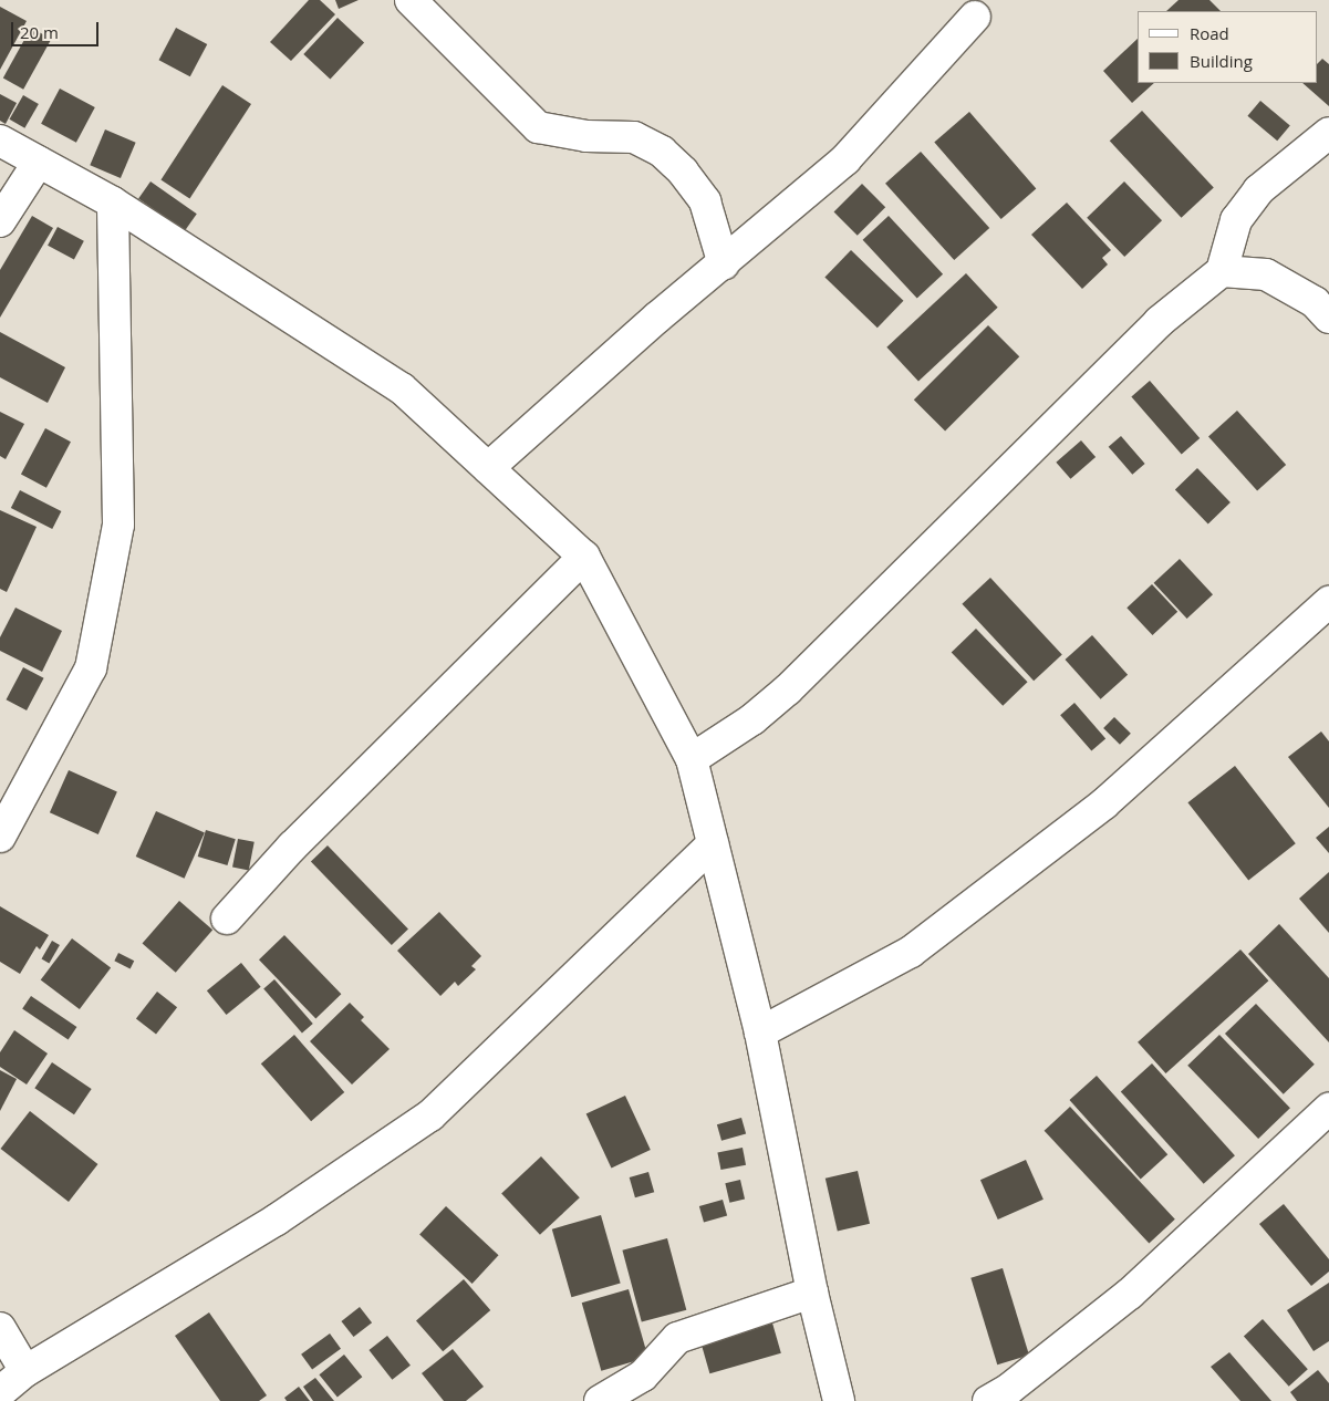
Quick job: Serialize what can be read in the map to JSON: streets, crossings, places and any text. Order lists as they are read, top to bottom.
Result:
{
  "legend": ["Road", "Building"],
  "scale_bar": "20 m"
}
